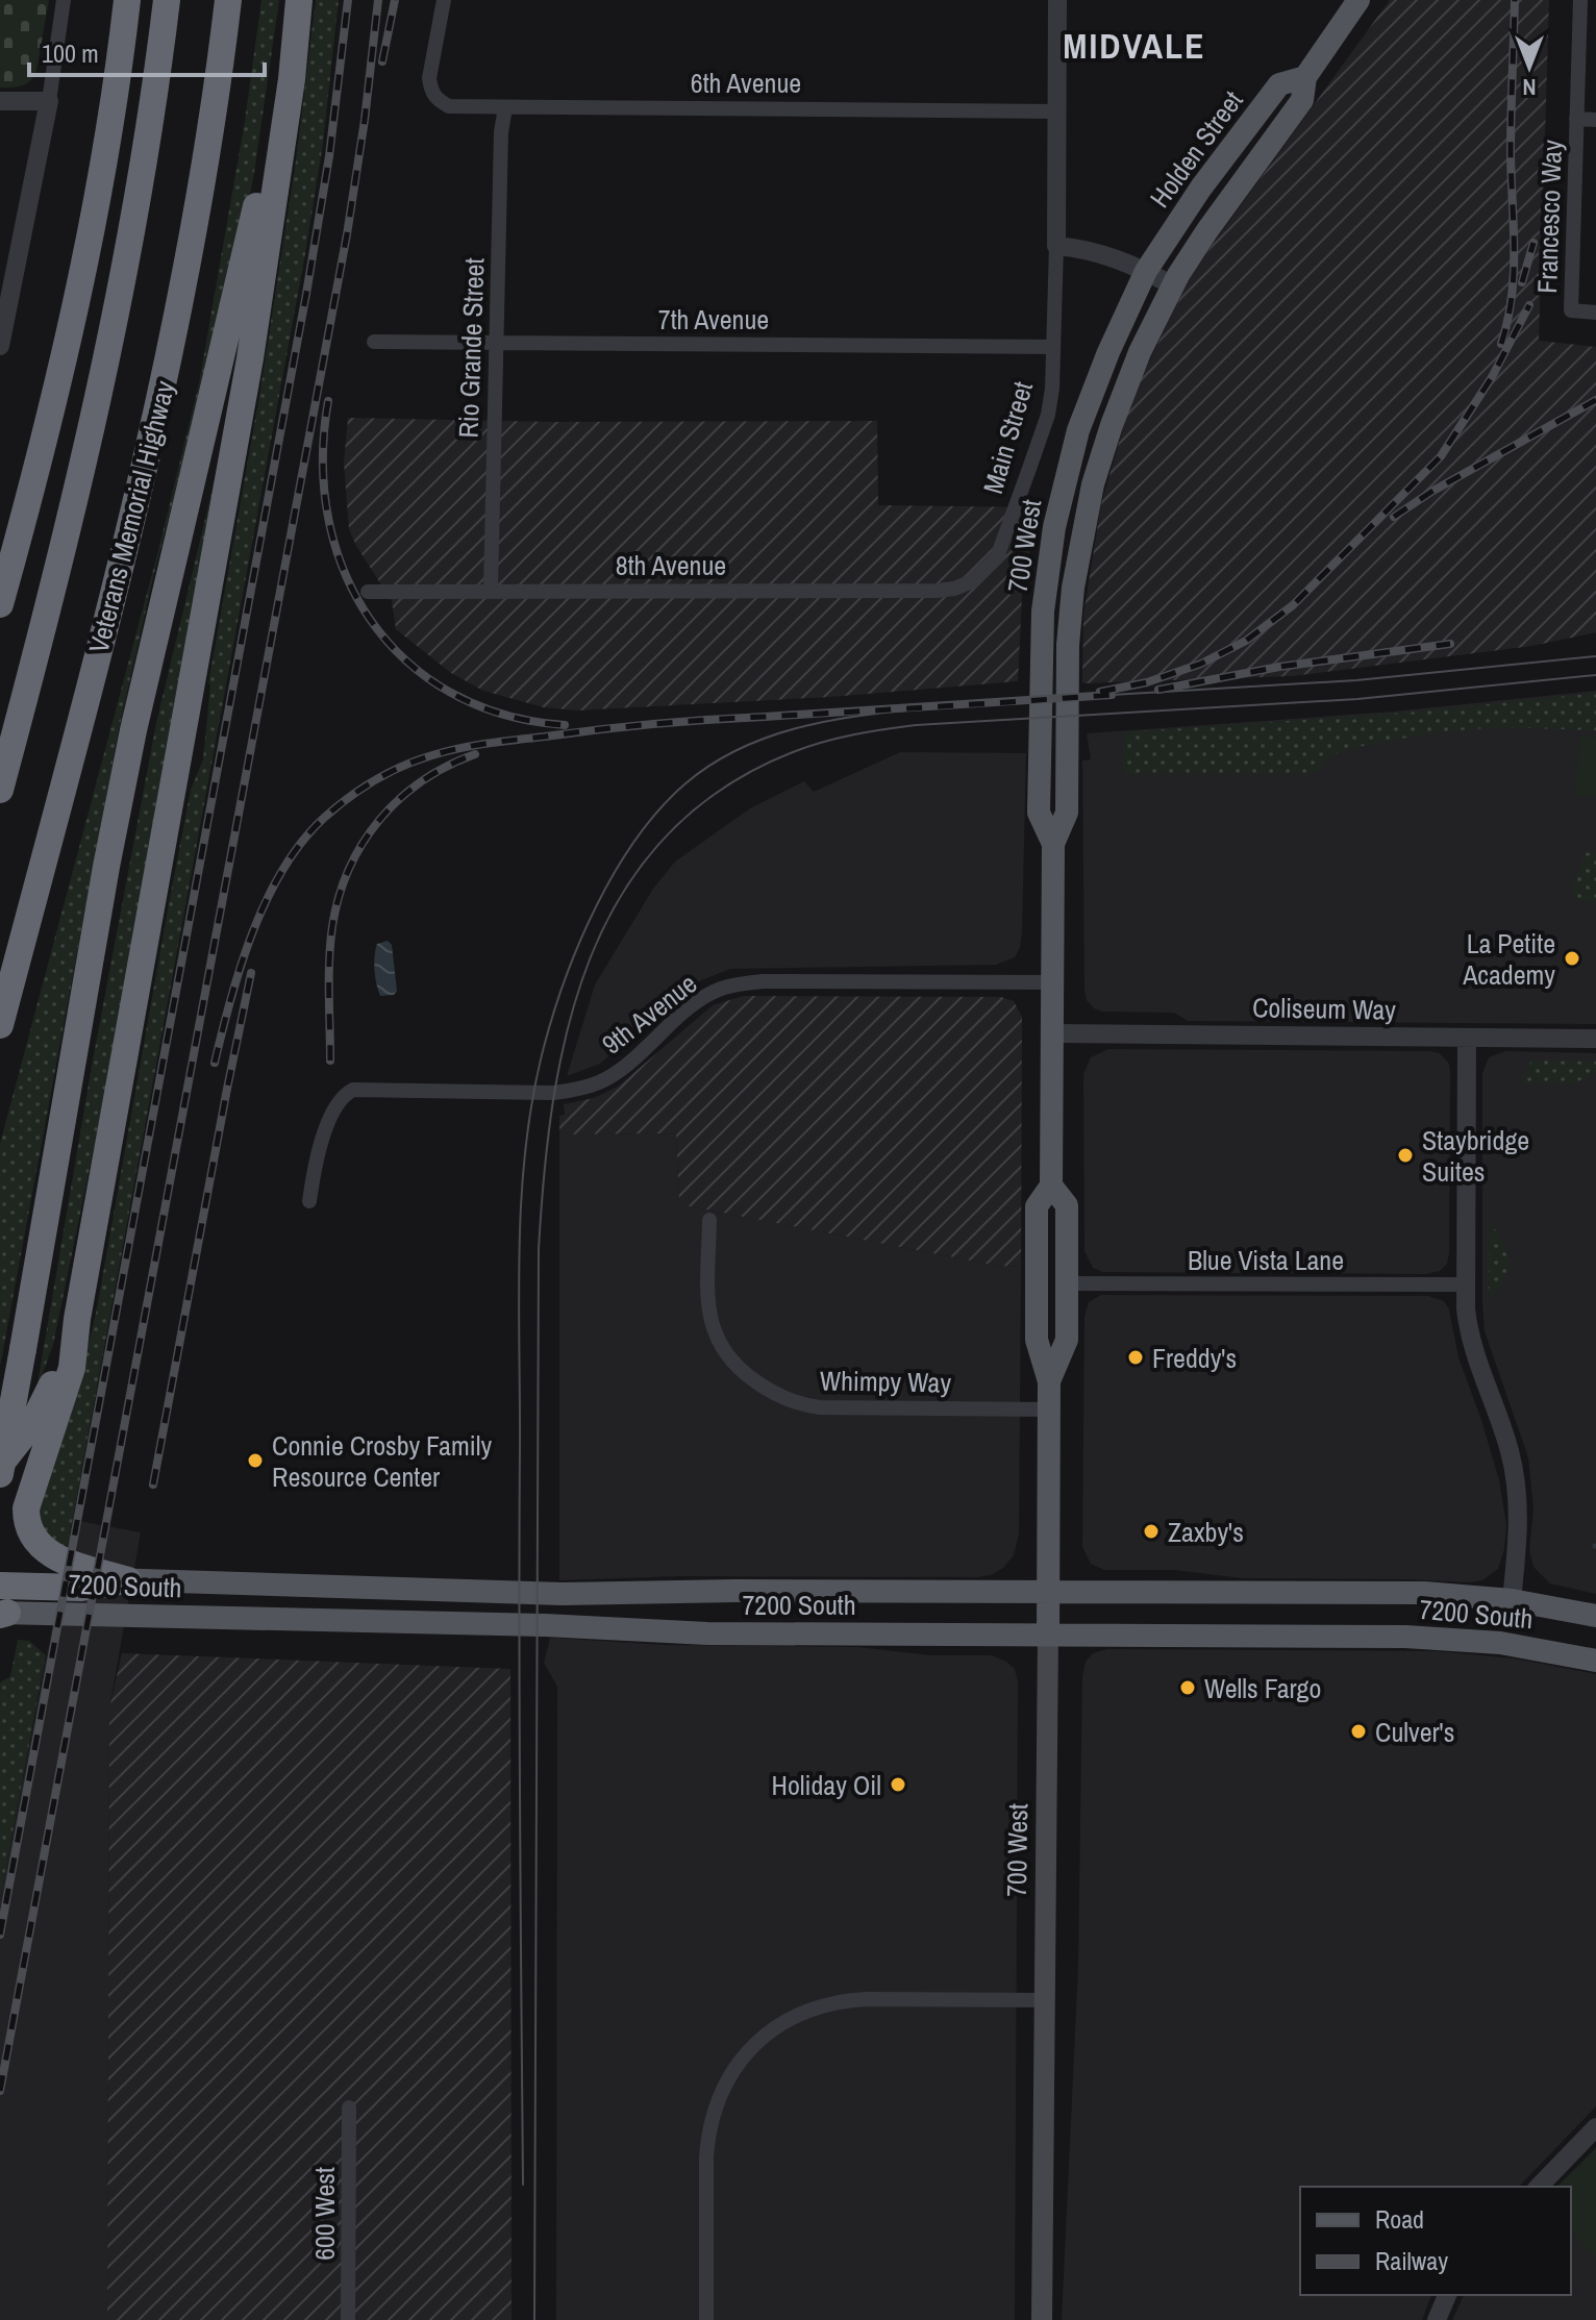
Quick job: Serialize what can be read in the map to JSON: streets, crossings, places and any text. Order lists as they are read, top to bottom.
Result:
{
  "streets": {
    "highway": ["Veterans Memorial Highway"],
    "main road": ["Holden Street", "700 West", "7200 South"],
    "street": [
      "6th Avenue",
      "Francesco Way",
      "7th Avenue",
      "Rio Grande Street",
      "Main Street",
      "8th Avenue",
      "Coliseum Way",
      "9th Avenue",
      "Blue Vista Lane",
      "Whimpy Way",
      "600 West"
    ]
  },
  "crossings": [
    ["6th Avenue", "Rio Grande Street"],
    ["6th Avenue", "Main Street"],
    ["Holden Street", "700 West"],
    ["7th Avenue", "Rio Grande Street"],
    ["7th Avenue", "Main Street"],
    ["Rio Grande Street", "8th Avenue"],
    ["Main Street", "8th Avenue"],
    ["700 West", "Coliseum Way"],
    ["700 West", "9th Avenue"],
    ["700 West", "Blue Vista Lane"],
    ["700 West", "Whimpy Way"],
    ["700 West", "7200 South"]
  ],
  "districts": ["MIDVALE"],
  "places": [
    "La Petite Academy",
    "Staybridge Suites",
    "Freddy's",
    "Connie Crosby Family Resource Center",
    "Zaxby's",
    "Wells Fargo",
    "Culver's",
    "Holiday Oil"
  ],
  "legend": ["Road", "Railway"],
  "scale_bar": "100 m",
  "north": "bottom"
}
